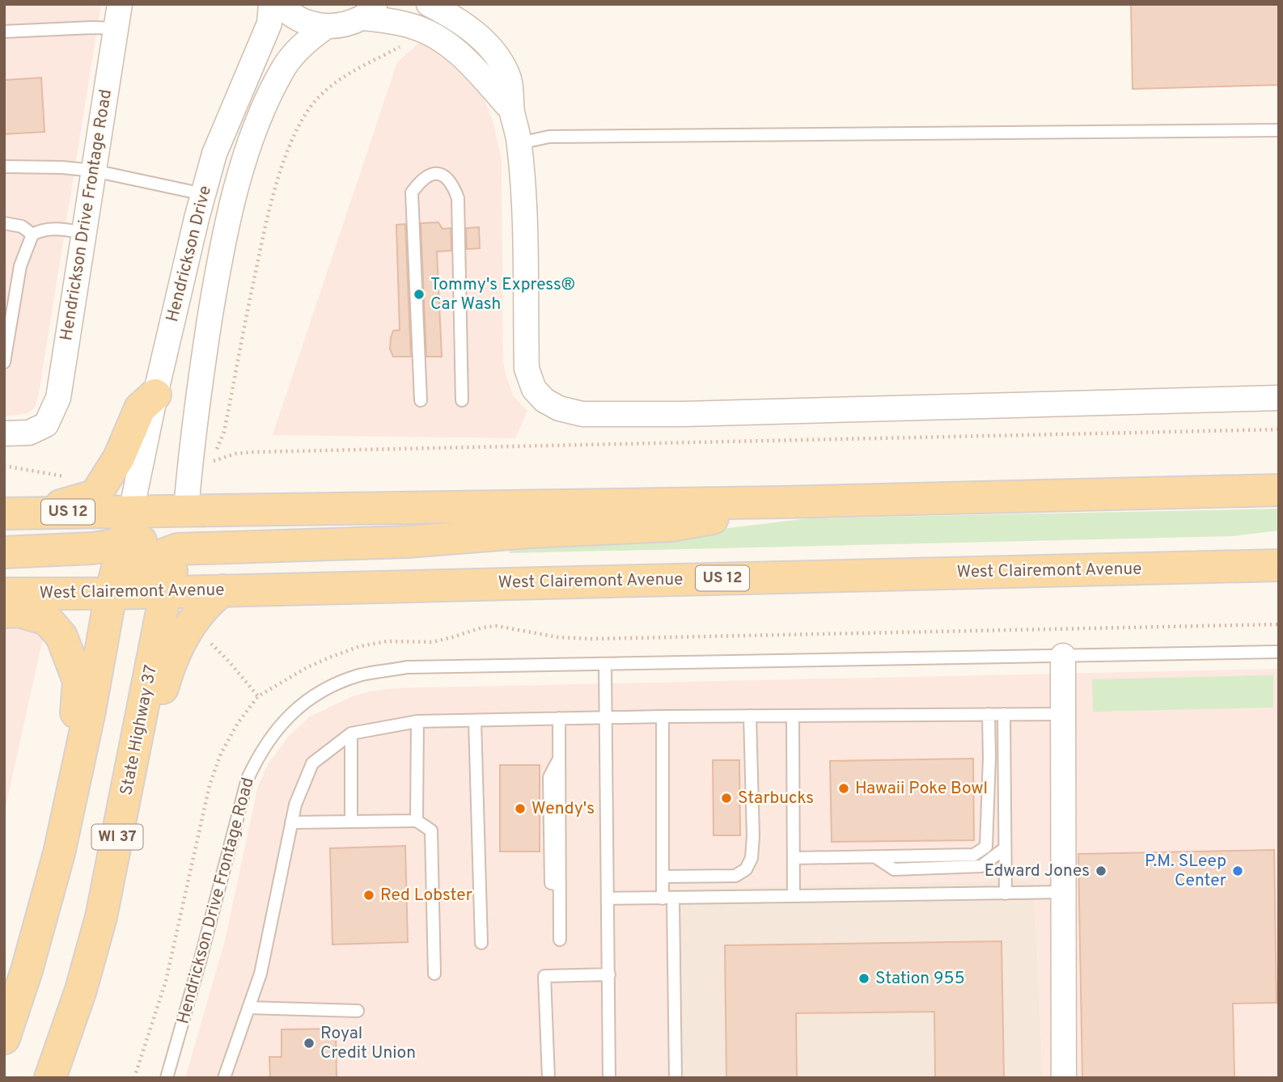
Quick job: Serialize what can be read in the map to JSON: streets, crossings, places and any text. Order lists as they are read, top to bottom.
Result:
{
  "streets": {
    "main road": [
      "US 12",
      "West Clairemont Avenue",
      "State Highway 37",
      "WI 37"
    ],
    "street": ["Hendrickson Drive Frontage Road", "Hendrickson Drive"]
  },
  "crossings": [
    ["Hendrickson Drive", "US 12"],
    ["Hendrickson Drive", "State Highway 37"],
    ["US 12", "State Highway 37"],
    ["West Clairemont Avenue", "State Highway 37"]
  ],
  "places": [
    "Tommy's Express® Car Wash",
    "Hawaii Poke Bowl",
    "Starbucks",
    "Wendy's",
    "Edward Jones",
    "P.M. SLeep Center",
    "Red Lobster",
    "Station 955",
    "Royal Credit Union"
  ]
}
